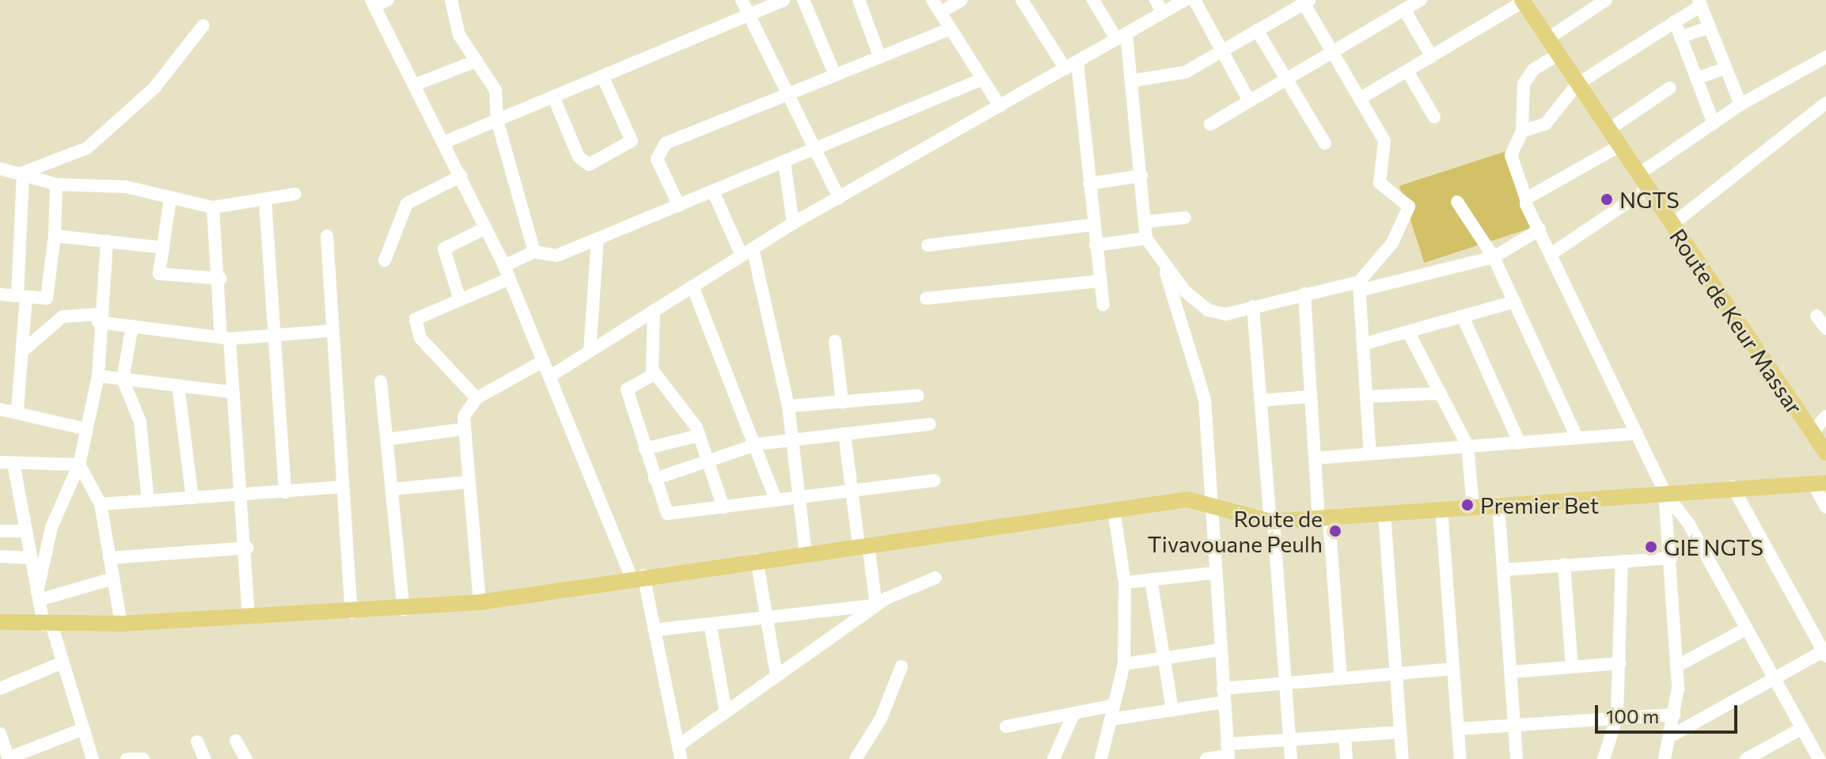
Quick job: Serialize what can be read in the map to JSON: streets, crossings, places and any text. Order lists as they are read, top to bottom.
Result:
{
  "streets": {
    "main road": ["Route de Keur Massar"]
  },
  "places": [
    "NGTS",
    "Premier Bet",
    "Route de Tivavouane Peulh",
    "GIE NGTS"
  ],
  "scale_bar": "100 m"
}
